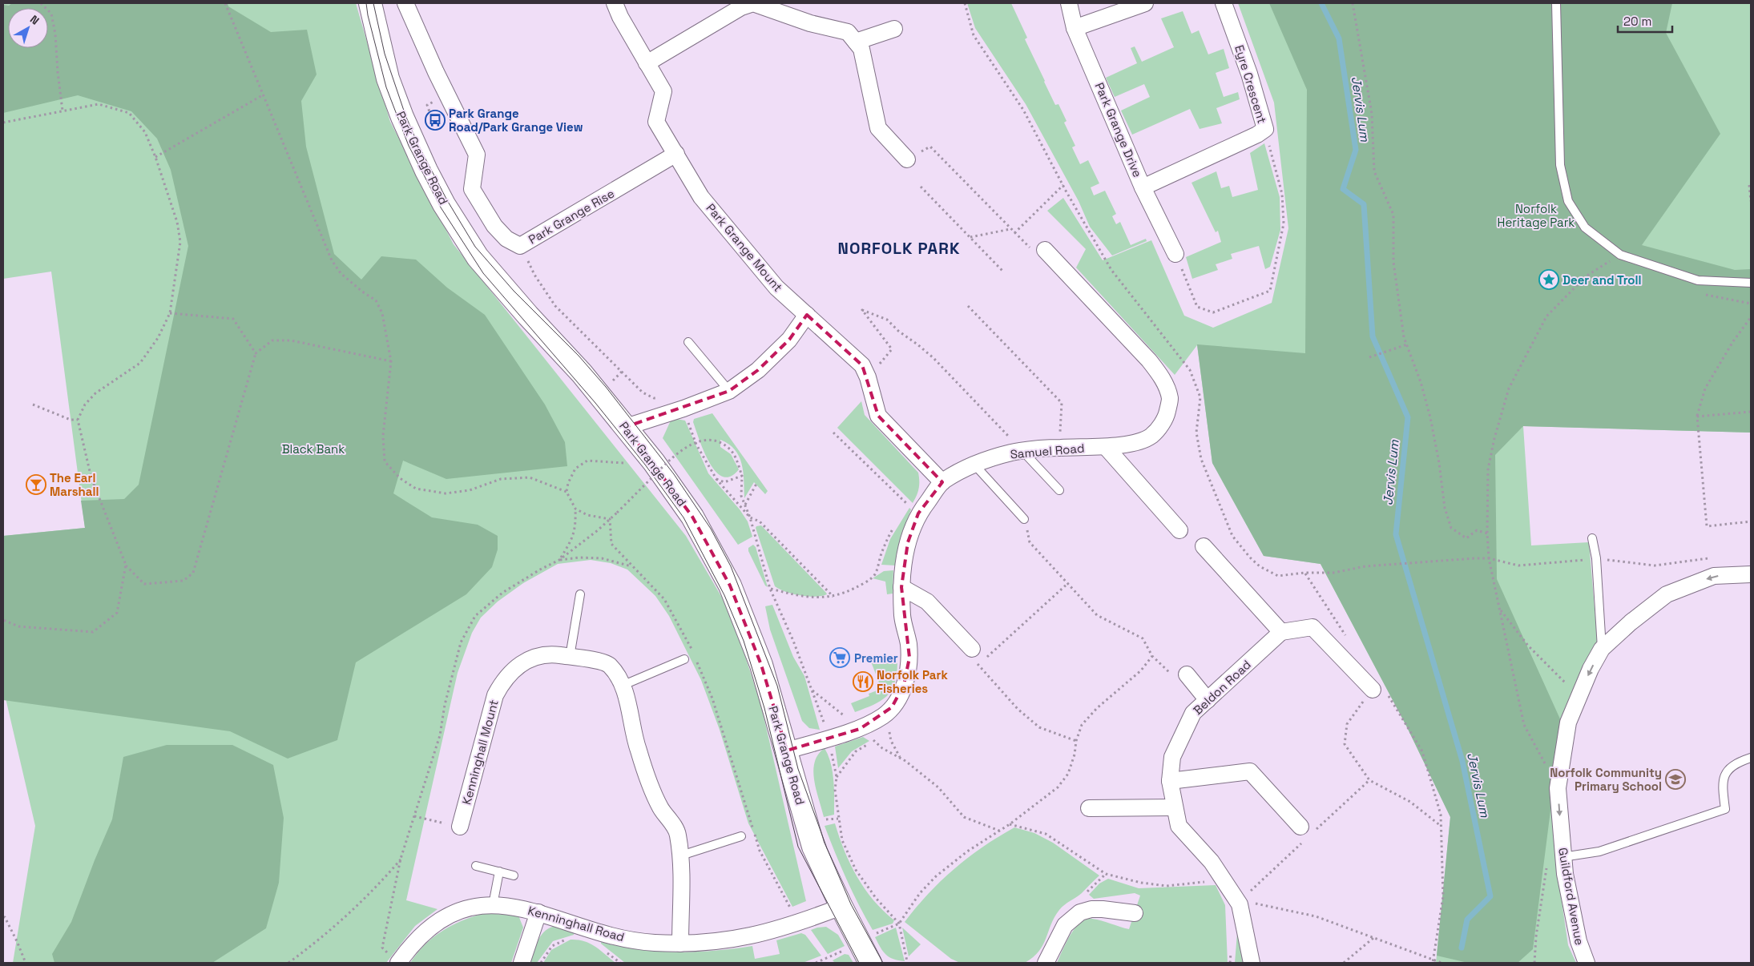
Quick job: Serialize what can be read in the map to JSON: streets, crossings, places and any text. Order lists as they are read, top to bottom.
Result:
{
  "streets": {
    "street": [
      "Eyre Crescent",
      "Park Grange Drive",
      "Park Grange Road",
      "Park Grange Rise",
      "Park Grange Mount",
      "Samuel Road",
      "Beldon Road",
      "Kenninghall Mount",
      "Guildford Avenue",
      "Kenninghall Road"
    ]
  },
  "crossings": [
    ["Eyre Crescent", "Park Grange Drive"],
    ["Park Grange Road", "Samuel Road"],
    ["Park Grange Road", "Kenninghall Road"],
    ["Park Grange Rise", "Park Grange Mount"],
    ["Park Grange Mount", "Samuel Road"],
    ["Kenninghall Mount", "Kenninghall Road"]
  ],
  "one_way": ["Guildford Avenue"],
  "districts": ["NORFOLK PARK"],
  "water": ["Jervis Lum"],
  "parks": ["Norfolk Heritage Park", "Black Bank"],
  "places": {
    "bus stop": ["Park Grange Road/Park Grange View"],
    "place": ["Deer and Troll"],
    "bar": ["The Earl Marshall"],
    "supermarket": ["Premier"],
    "restaurant": ["Norfolk Park Fisheries"],
    "school or university": ["Norfolk Community Primary School"]
  },
  "scale_bar": "20 m",
  "north": "top right"
}
